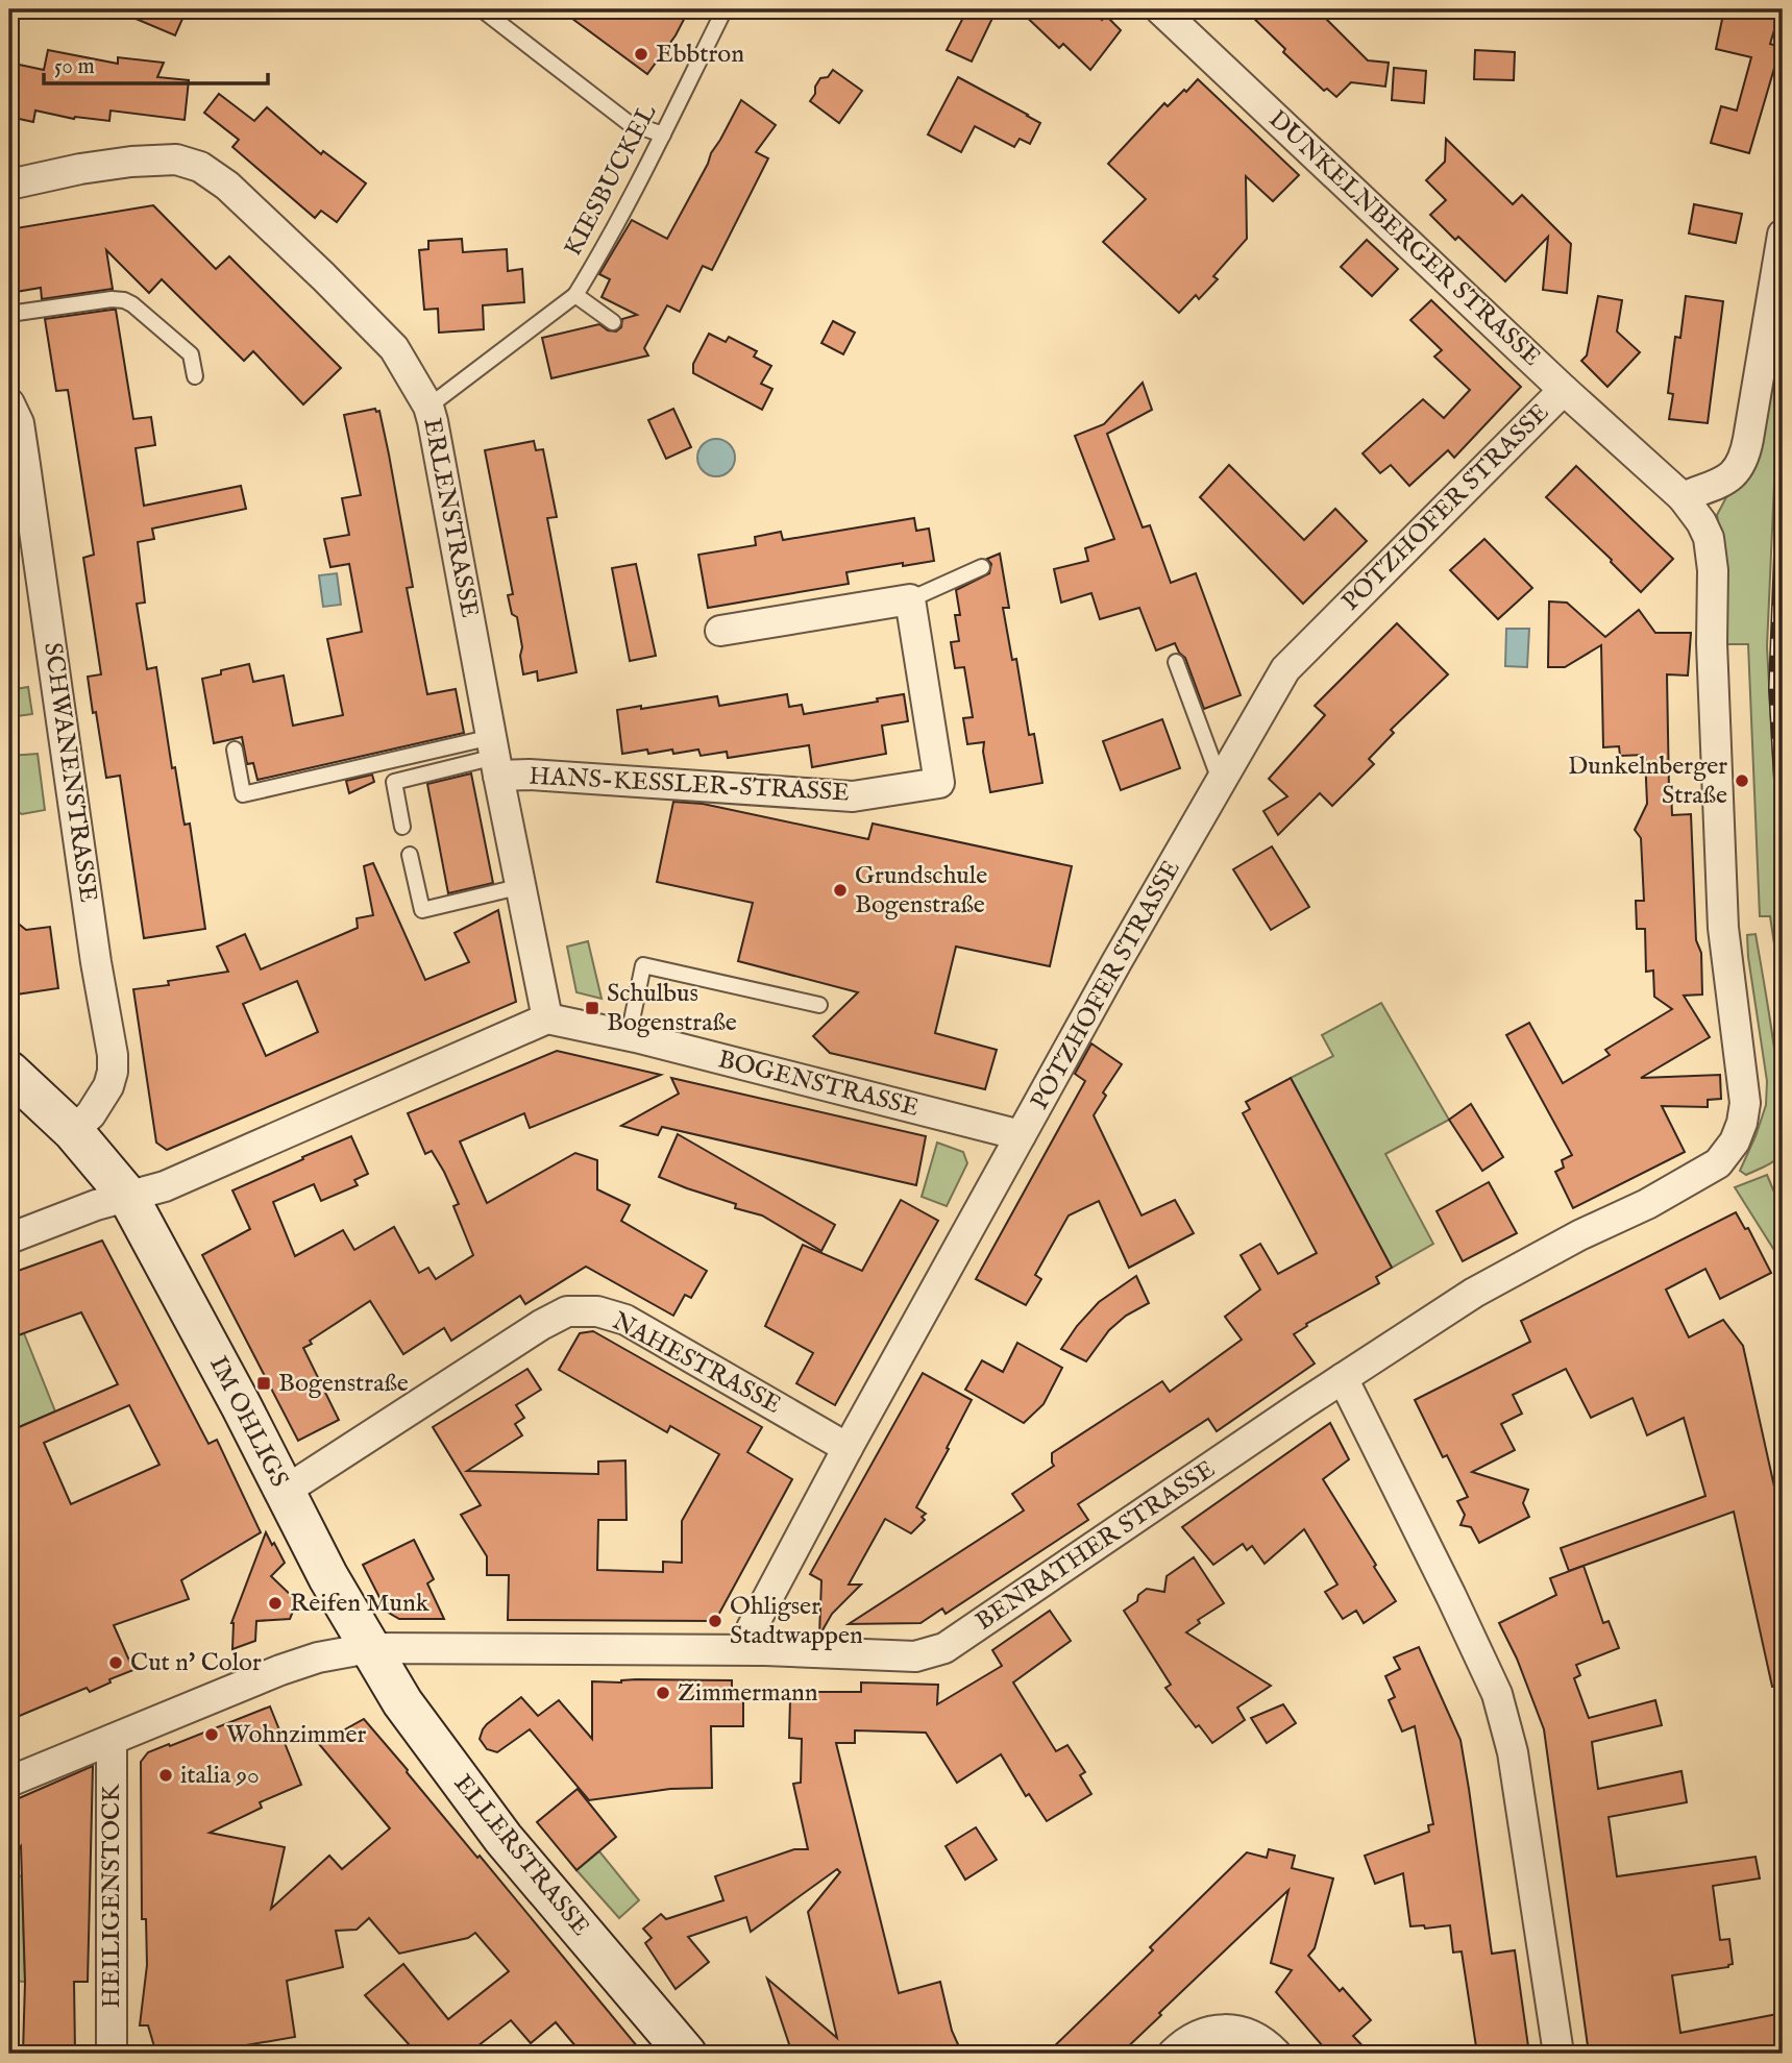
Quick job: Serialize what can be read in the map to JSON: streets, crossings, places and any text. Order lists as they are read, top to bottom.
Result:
{
  "streets": {
    "main road": ["IM OHLIGS", "ELLERSTRASSE"],
    "street": [
      "DUNKELNBERGER STRASSE",
      "POTZHOFER STRASSE",
      "ERLENSTRASSE",
      "SCHWANENSTRASSE",
      "HANS-KESSLER-STRASSE",
      "BOGENSTRASSE",
      "NAHESTRASSE",
      "BENRATHER STRASSE",
      "HEILIGENSTOCK"
    ],
    "lane": ["KIESBUCKEL"]
  },
  "crossings": [
    ["KIESBUCKEL", "ERLENSTRASSE"],
    ["DUNKELNBERGER STRASSE", "POTZHOFER STRASSE"],
    ["DUNKELNBERGER STRASSE", "BENRATHER STRASSE"],
    ["POTZHOFER STRASSE", "BOGENSTRASSE"],
    ["POTZHOFER STRASSE", "NAHESTRASSE"],
    ["POTZHOFER STRASSE", "BENRATHER STRASSE"],
    ["ERLENSTRASSE", "HANS-KESSLER-STRASSE"],
    ["ERLENSTRASSE", "BOGENSTRASSE"],
    ["SCHWANENSTRASSE", "IM OHLIGS"],
    ["NAHESTRASSE", "IM OHLIGS"],
    ["IM OHLIGS", "BENRATHER STRASSE"],
    ["IM OHLIGS", "ELLERSTRASSE"],
    ["BENRATHER STRASSE", "ELLERSTRASSE"],
    ["BENRATHER STRASSE", "HEILIGENSTOCK"]
  ],
  "places": {
    "other": [
      "Ebbtron",
      "Dunkelnberger Straße",
      "Grundschule Bogenstraße",
      "Reifen Munk",
      "Ohligser Stadtwappen",
      "Cut n' Color",
      "Zimmermann",
      "Wohnzimmer",
      "italia 90"
    ],
    "transit": ["Schulbus Bogenstraße", "Bogenstraße"]
  },
  "scale_bar": "50 m"
}
